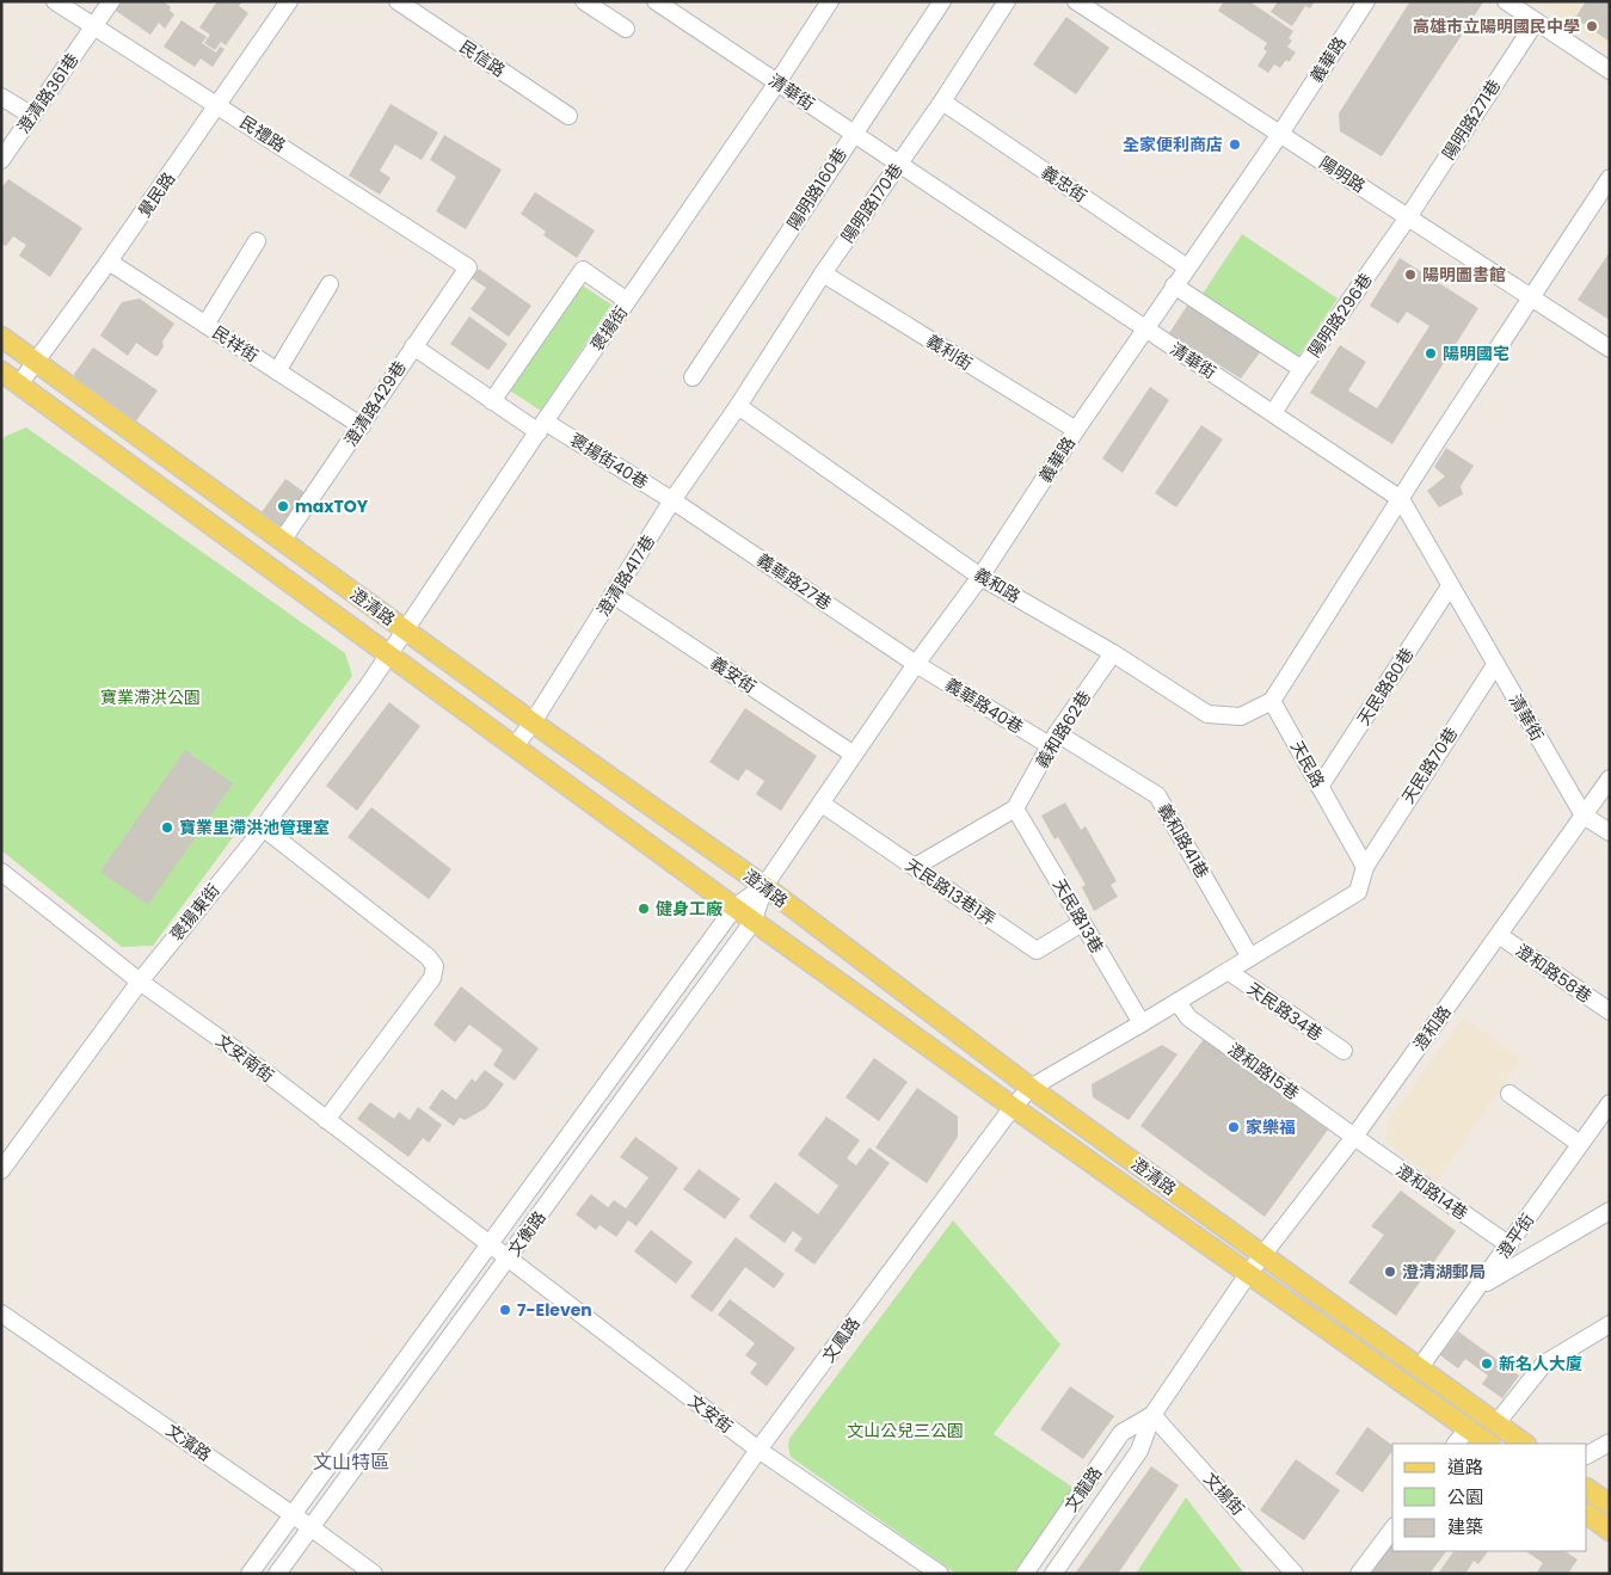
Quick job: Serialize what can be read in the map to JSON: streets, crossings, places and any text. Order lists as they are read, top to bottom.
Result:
{
  "streets": {
    "main road": ["澄清路"],
    "street": [
      "民信路",
      "義華路",
      "清華街",
      "澄清路361巷",
      "陽明路271巷",
      "民禮路",
      "陽明路",
      "義忠街",
      "陽明路160巷",
      "覺民路",
      "陽明路170巷",
      "陽明路296巷",
      "褒揚街",
      "民祥街",
      "義利街",
      "澄清路429巷",
      "褒揚街40巷",
      "澄清路417巷",
      "義華路27巷",
      "義和路",
      "義安街",
      "天民路80巷",
      "義華路40巷",
      "義和路62巷",
      "天民路",
      "天民路70巷",
      "義和路41巷",
      "天民路13巷1弄",
      "褒揚東街",
      "天民路13巷",
      "澄和路58巷",
      "天民路34巷",
      "澄和路",
      "文安南街",
      "澄和路15巷",
      "澄和路14巷",
      "文衡路",
      "澄平街",
      "文鳳路",
      "文安街",
      "文濱路",
      "文龍路",
      "文揚街"
    ]
  },
  "crossings": [
    ["義華路", "清華街"],
    ["義華路", "陽明路"],
    ["義華路", "義忠街"],
    ["義華路", "義利街"],
    ["義華路", "義華路27巷"],
    ["義華路", "義和路"],
    ["義華路", "澄清路"],
    ["義華路", "義安街"],
    ["義華路", "義華路40巷"],
    ["義華路", "天民路13巷1弄"],
    ["義華路", "文衡路"],
    ["清華街", "陽明路160巷"],
    ["清華街", "陽明路170巷"],
    ["清華街", "陽明路296巷"],
    ["清華街", "褒揚街"],
    ["清華街", "天民路80巷"],
    ["清華街", "天民路70巷"],
    ["清華街", "澄和路"],
    ["澄清路361巷", "民禮路"],
    ["陽明路271巷", "陽明路"],
    ["陽明路271巷", "陽明路296巷"],
    ["民禮路", "覺民路"],
    ["民禮路", "澄清路429巷"],
    ["陽明路", "陽明路296巷"],
    ["義忠街", "陽明路170巷"],
    ["覺民路", "民祥街"],
    ["覺民路", "澄清路"],
    ["陽明路170巷", "義利街"],
    ["陽明路170巷", "澄清路417巷"],
    ["陽明路170巷", "義和路"],
    ["褒揚街", "褒揚街40巷"],
    ["褒揚街", "澄清路"],
    ["褒揚街", "褒揚東街"],
    ["民祥街", "澄清路429巷"],
    ["澄清路429巷", "褒揚街40巷"],
    ["澄清路429巷", "澄清路"],
    ["褒揚街40巷", "澄清路417巷"],
    ["褒揚街40巷", "義華路27巷"],
    ["澄清路417巷", "義華路27巷"],
    ["澄清路417巷", "義和路"],
    ["澄清路417巷", "澄清路"],
    ["澄清路417巷", "義安街"],
    ["義華路27巷", "義華路40巷"],
    ["義和路", "義和路62巷"],
    ["義和路", "天民路"],
    ["澄清路", "褒揚東街"],
    ["澄清路", "澄和路"],
    ["澄清路", "文衡路"],
    ["澄清路", "澄平街"],
    ["澄清路", "文鳳路"],
    ["澄清路", "文龍路"],
    ["天民路80巷", "天民路"],
    ["義華路40巷", "義和路62巷"],
    ["義華路40巷", "義和路41巷"],
    ["義和路62巷", "義和路41巷"],
    ["義和路62巷", "天民路13巷"],
    ["天民路", "天民路70巷"],
    ["天民路13巷1弄", "天民路13巷"],
    ["褒揚東街", "文安南街"],
    ["澄和路58巷", "澄和路"],
    ["澄和路", "澄和路15巷"],
    ["澄和路", "澄和路14巷"],
    ["澄和路", "文龍路"],
    ["文安南街", "文衡路"],
    ["文安南街", "文安街"],
    ["澄和路15巷", "澄和路14巷"],
    ["澄和路14巷", "澄平街"],
    ["文衡路", "文安街"],
    ["文衡路", "文濱路"],
    ["文鳳路", "文安街"],
    ["文龍路", "文揚街"]
  ],
  "districts": ["文山特區"],
  "parks": ["寶業滯洪公園", "文山公兒三公園"],
  "places": [
    "高雄市立陽明國民中學",
    "全家便利商店",
    "陽明圖書館",
    "陽明國宅",
    "maxTOY",
    "寶業里滯洪池管理室",
    "健身工廠",
    "家樂福",
    "澄清湖郵局",
    "7-Eleven",
    "新名人大廈"
  ],
  "legend": ["道路", "公園", "建築"]
}
